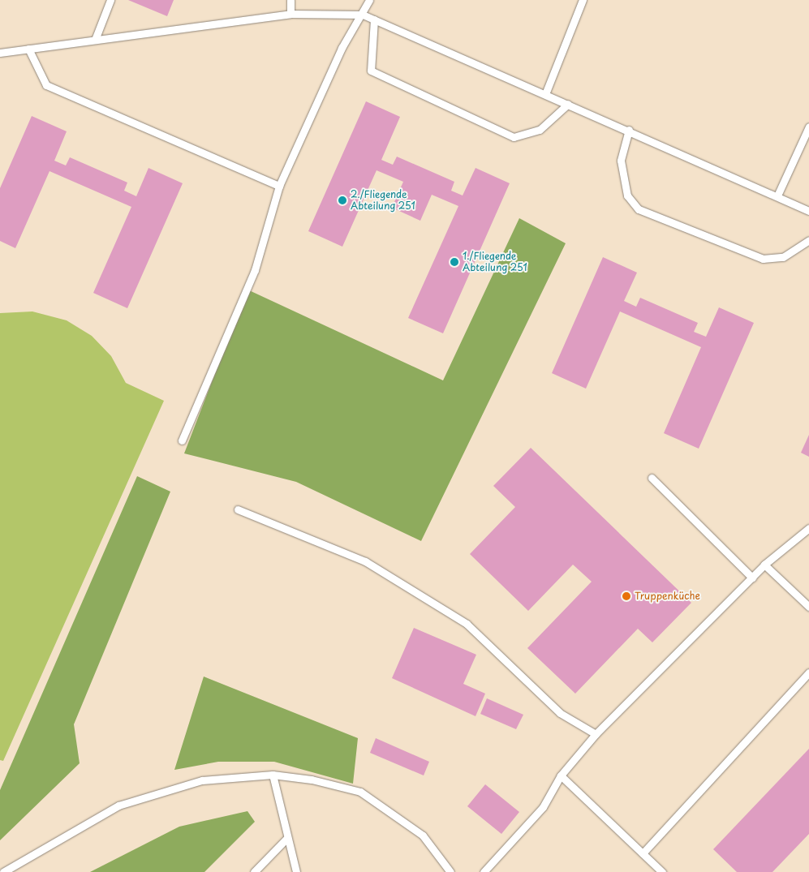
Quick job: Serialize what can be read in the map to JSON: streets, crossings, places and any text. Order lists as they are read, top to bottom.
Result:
{
  "places": ["2./Fliegende Abteilung 251", "1./Fliegende Abteilung 251", "Truppenküche"]
}
